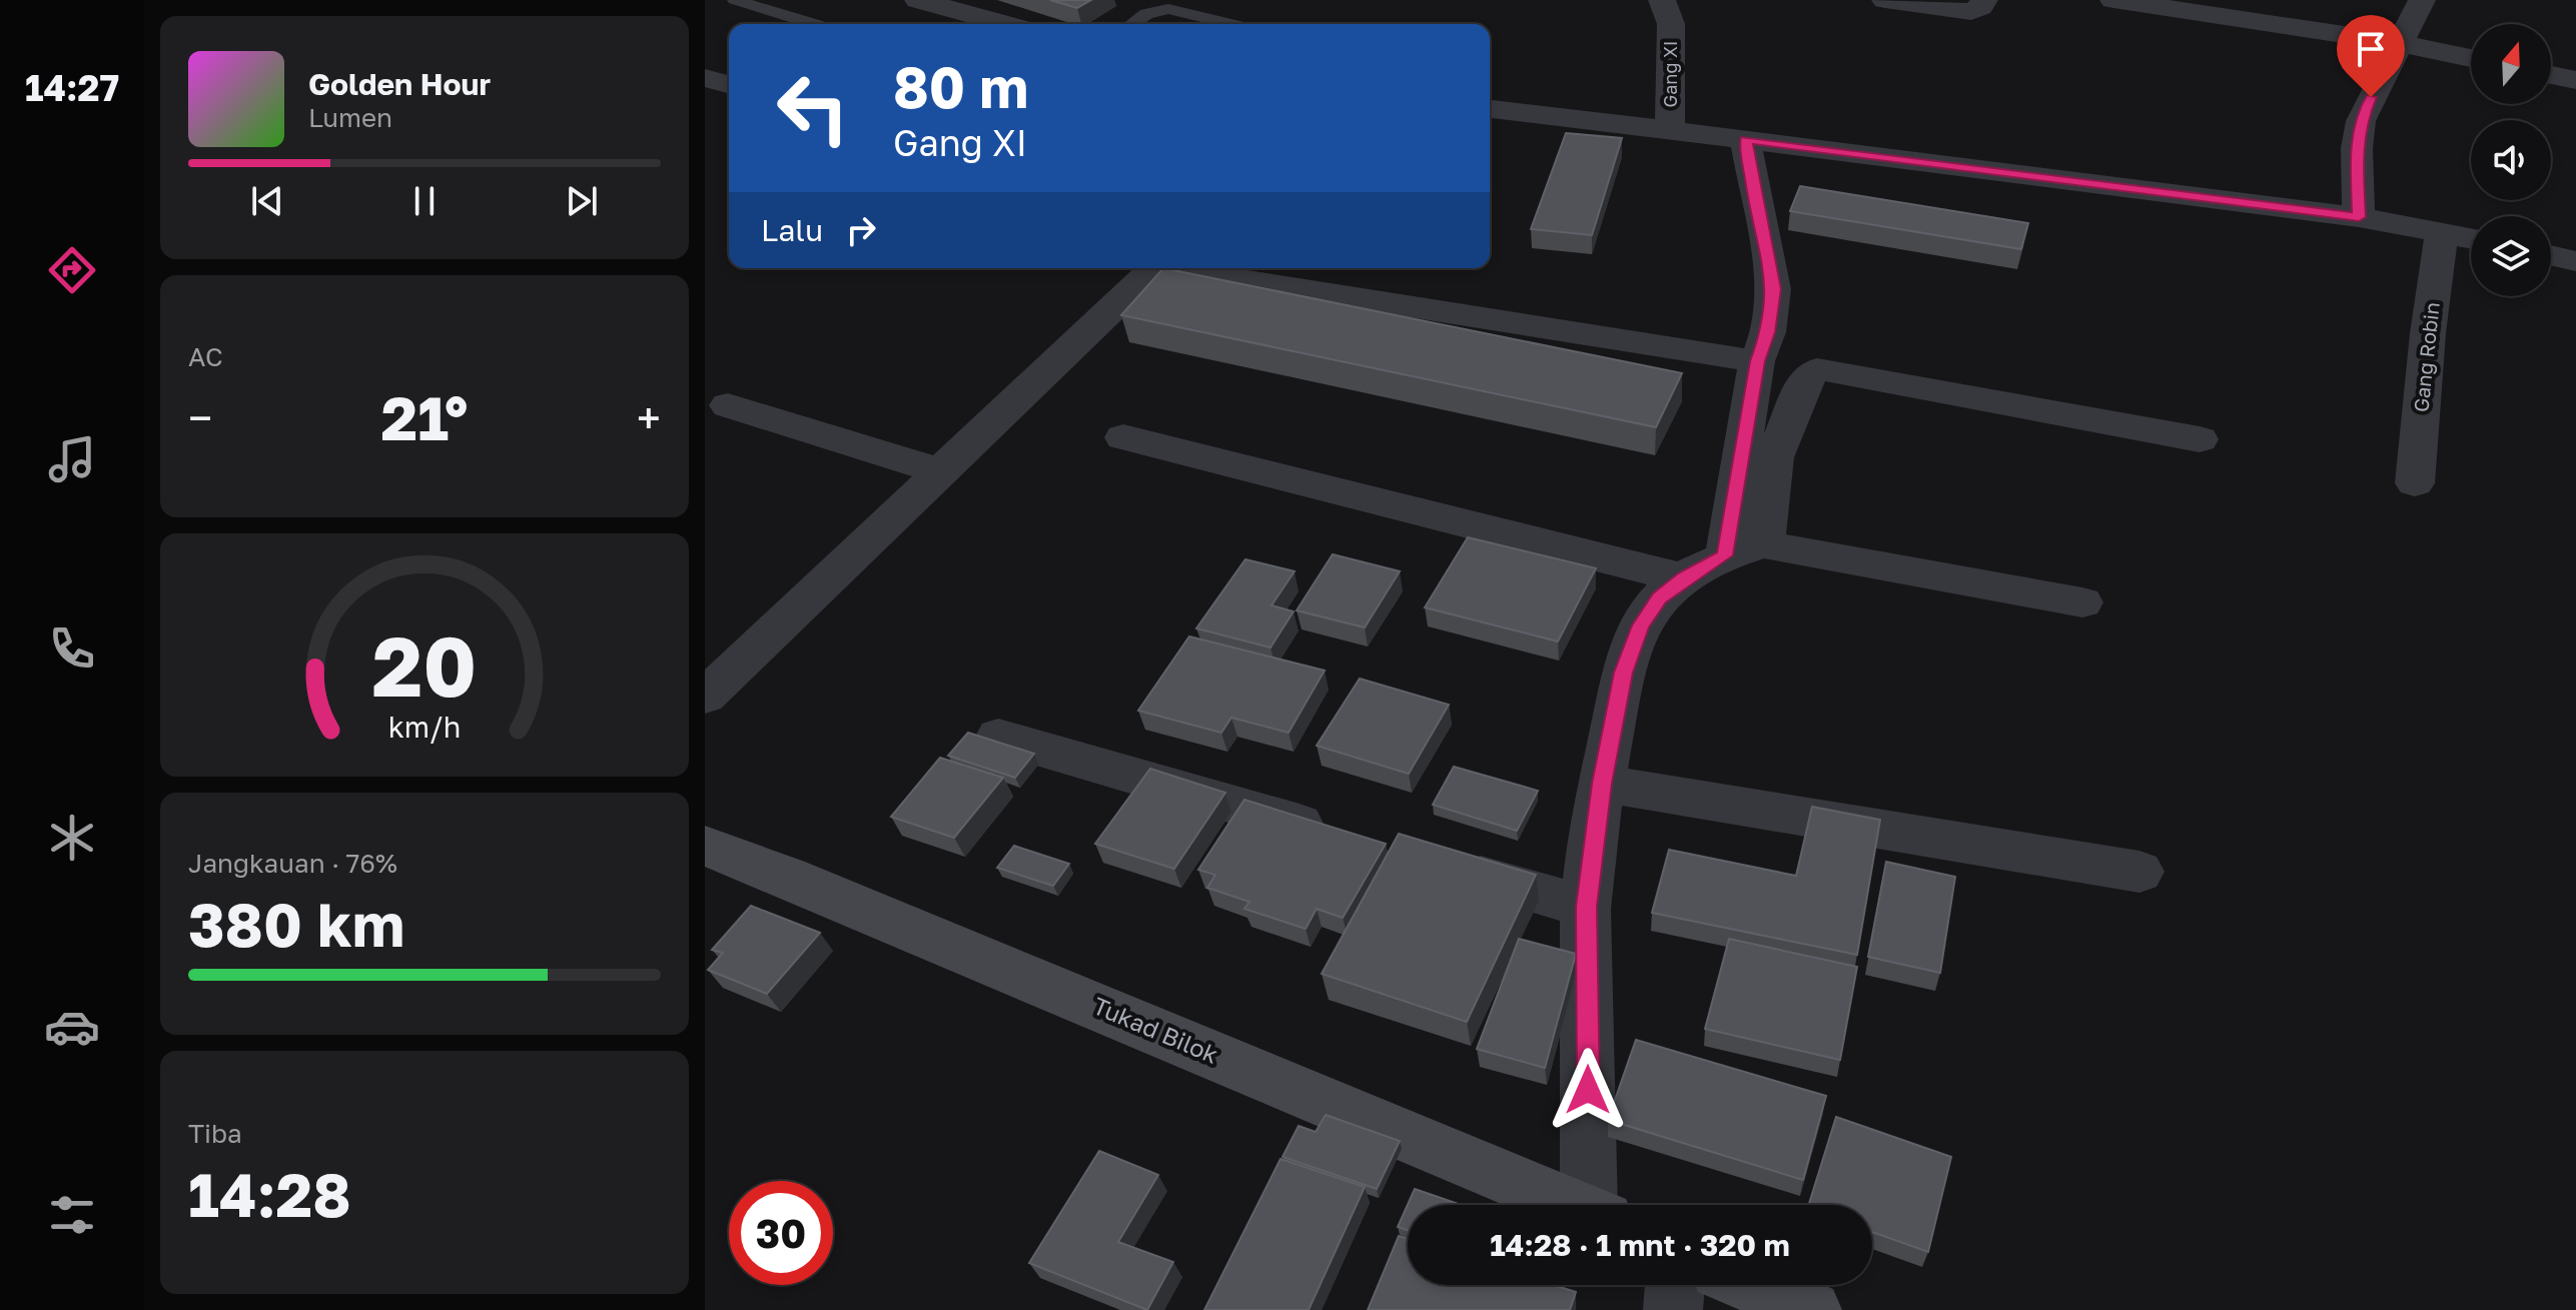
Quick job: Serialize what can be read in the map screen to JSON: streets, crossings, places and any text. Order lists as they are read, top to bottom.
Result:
{
  "streets": {
    "street": ["Gang XI", "Gang Robin", "Tukad Bilok"]
  },
  "crossings": [
    ["Gang XI", "Gang Robin"]
  ],
  "north": "top",
  "page": {
    "tabs": "14:27",
    "turn": ["80 m", "Gang XI"],
    "song": ["Golden Hour", "Lumen"],
    "then": "Lalu",
    "tile": [
      "AC",
      ["Jangkauan · 76%", "380 km"],
      ["Tiba", "14:28"]
    ],
    "heat": ["−", "21°", "+"],
    "limit": "30",
    "trip": "14:28 · 1 mnt · 320 m",
    "gauge": ["20", "km/h"]
  }
}
